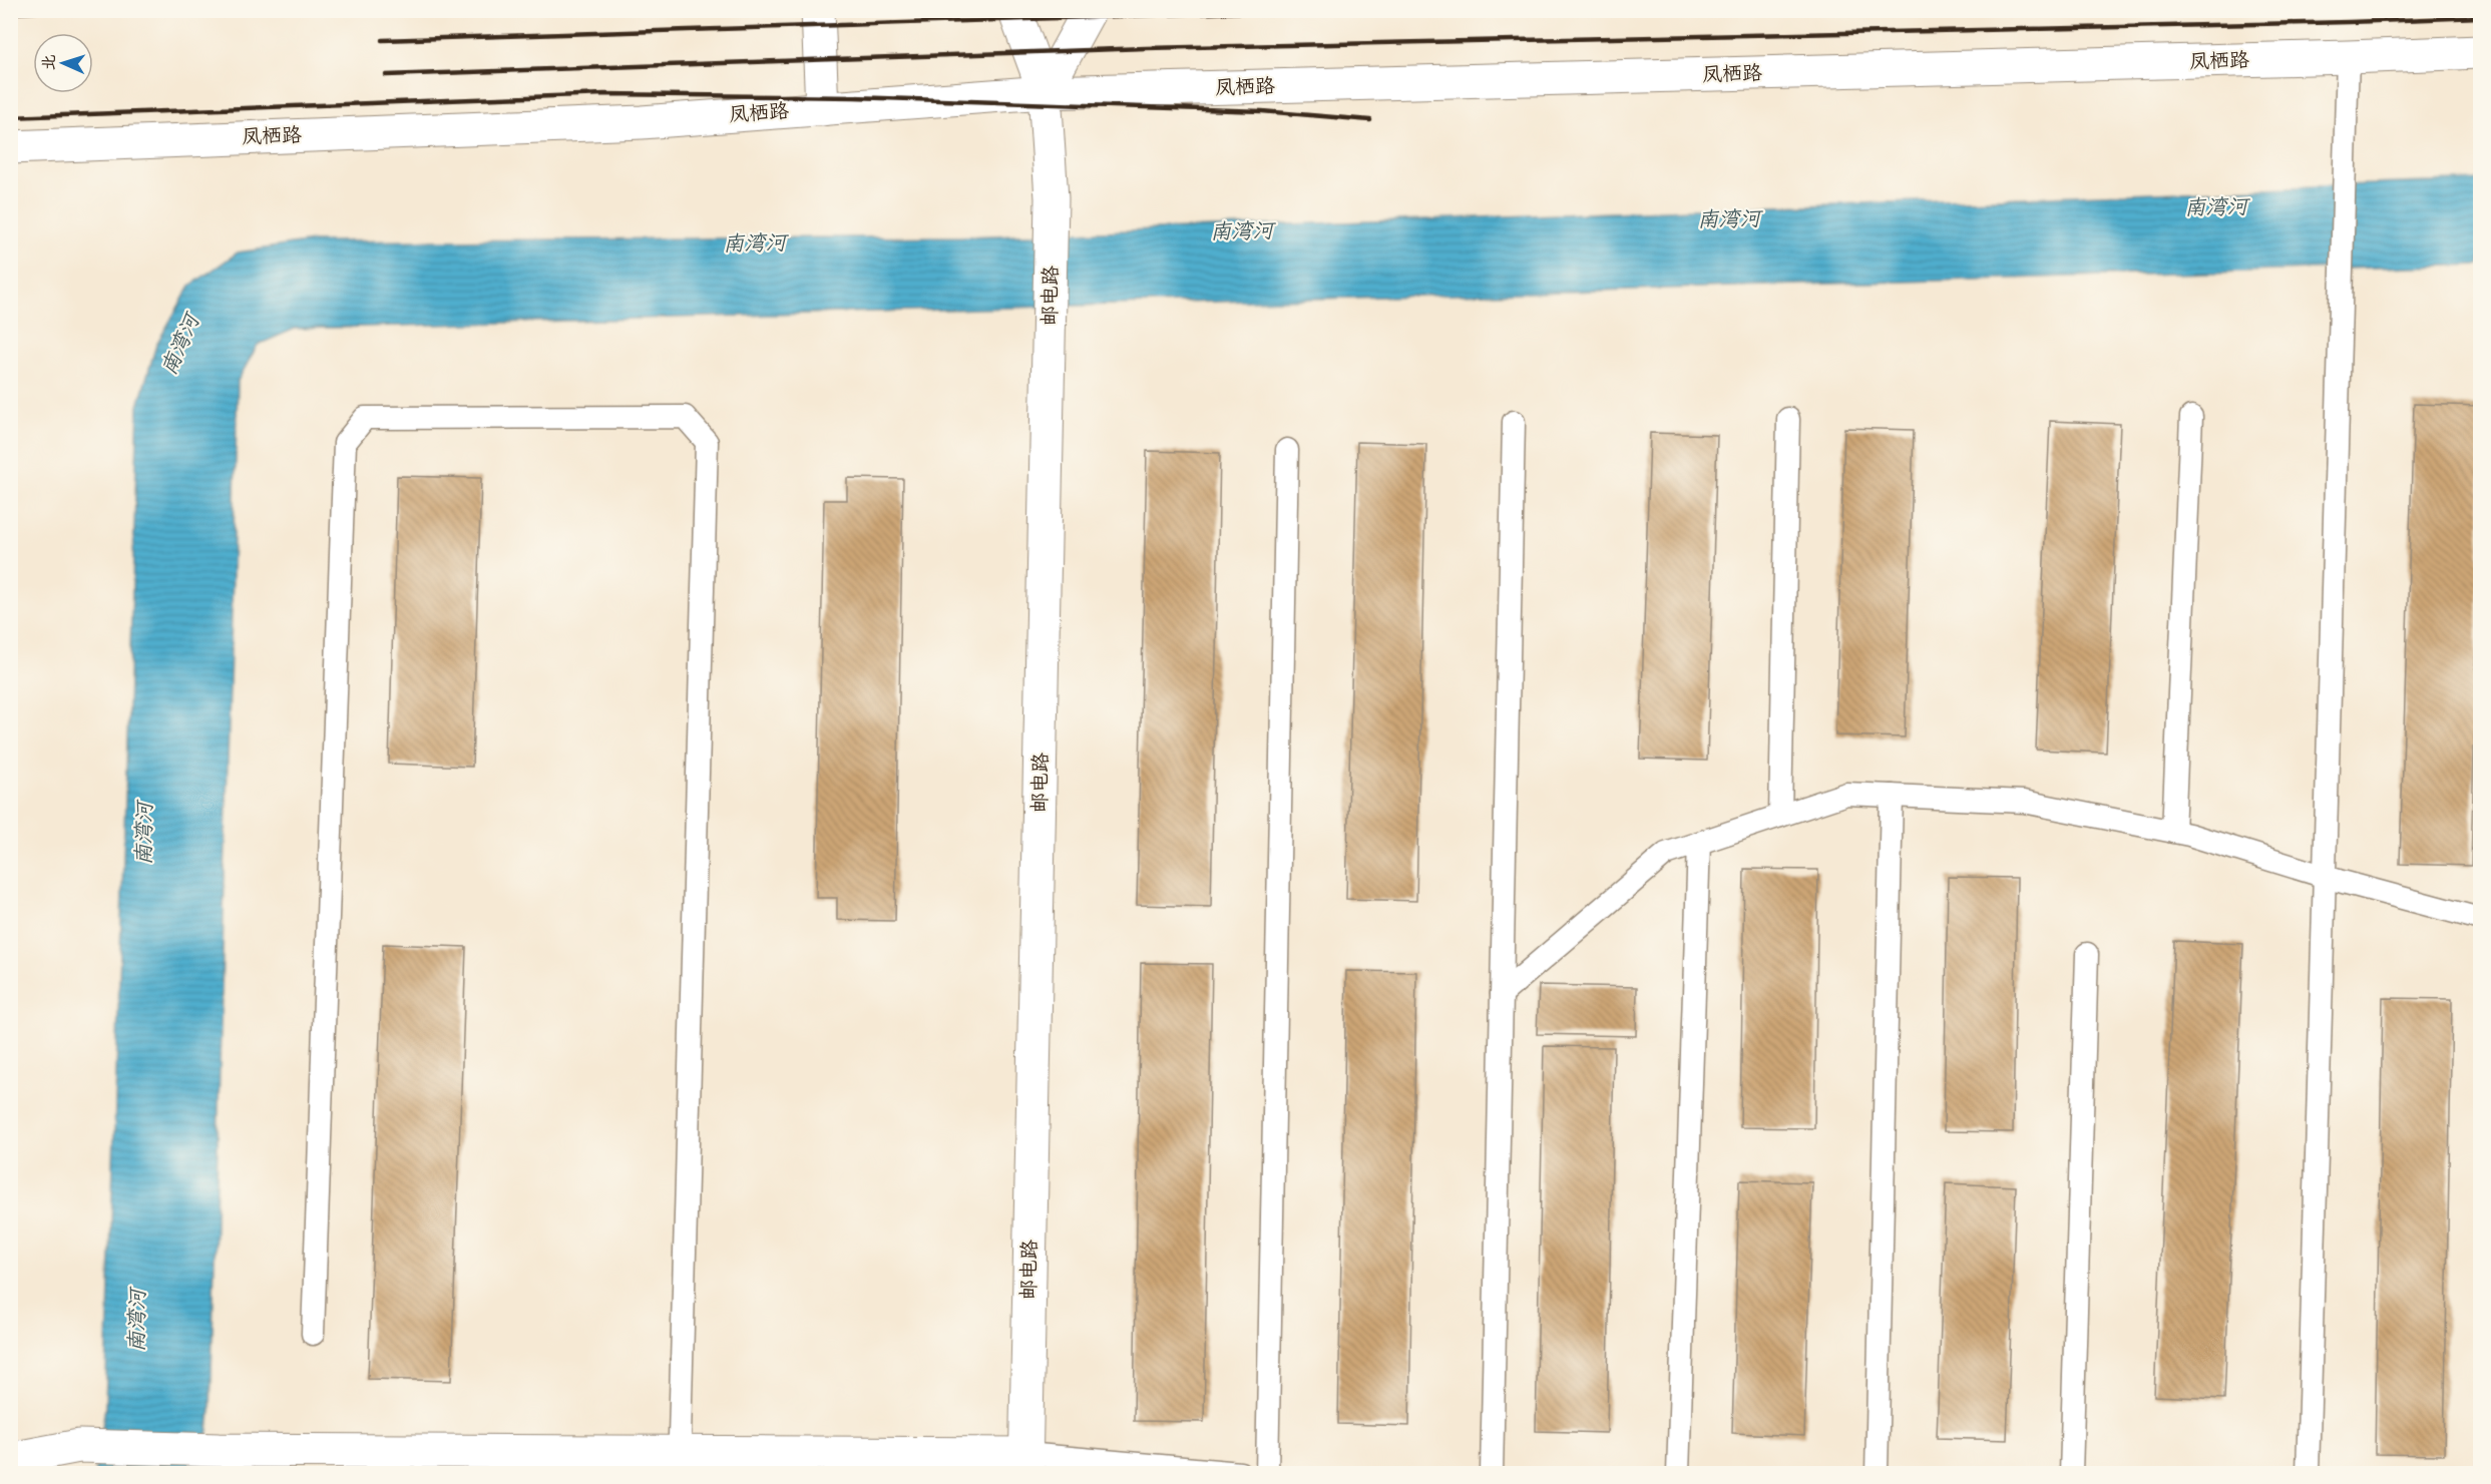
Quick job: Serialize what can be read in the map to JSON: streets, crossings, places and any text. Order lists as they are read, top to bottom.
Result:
{
  "streets": {
    "street": ["凤栖路", "邮电路"]
  },
  "crossings": [
    ["凤栖路", "邮电路"]
  ],
  "water": ["南湾河"],
  "north": "left"
}
